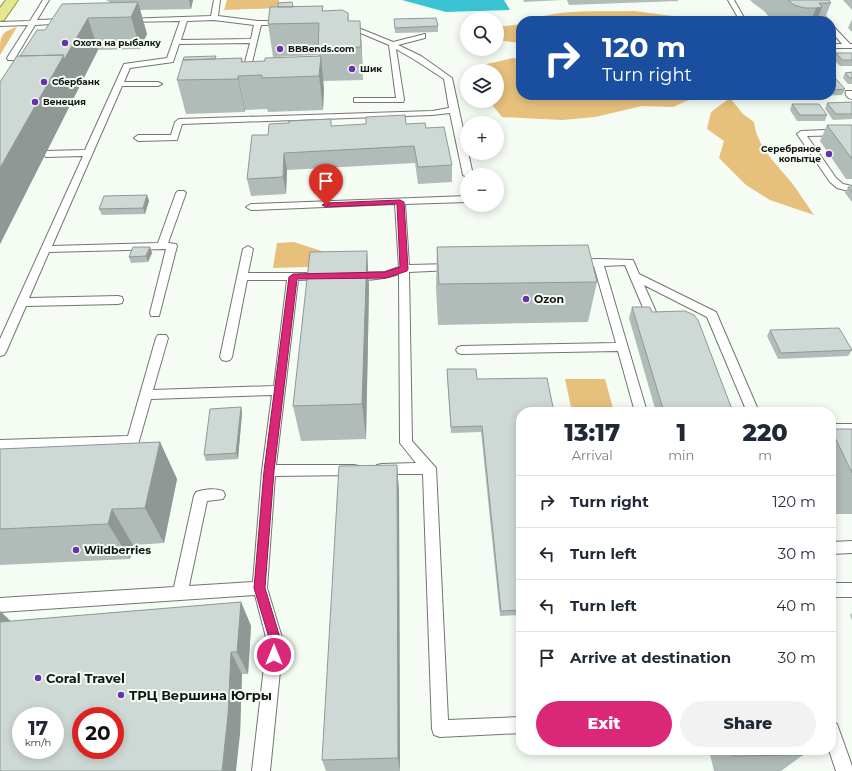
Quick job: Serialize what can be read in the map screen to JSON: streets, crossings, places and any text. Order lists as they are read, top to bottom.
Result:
{
  "places": [
    "Охота на рыбалку",
    "BBBends.com",
    "Шик",
    "Сбербанк",
    "Венеция",
    "Серебряное копытце",
    "Ozon",
    "Wildberries",
    "Coral Travel",
    "ТРЦ Вершина Югры"
  ],
  "page": {
    "map_buttons": ["+", "−"],
    "turn": ["120 m", "Turn right"],
    "eta": [
      "13:17",
      "Arrival",
      "1",
      "min",
      "220",
      "m"
    ],
    "list": [
      {
        "name": "Turn right",
        "value": "120 m"
      },
      {
        "name": "Turn left",
        "value": "30 m"
      },
      {
        "name": "Turn left",
        "value": "40 m"
      },
      {
        "name": "Arrive at destination",
        "value": "30 m"
      }
    ],
    "buttons": ["Exit", "Share"],
    "speed": "17 km/h",
    "limit": "20"
  }
}
